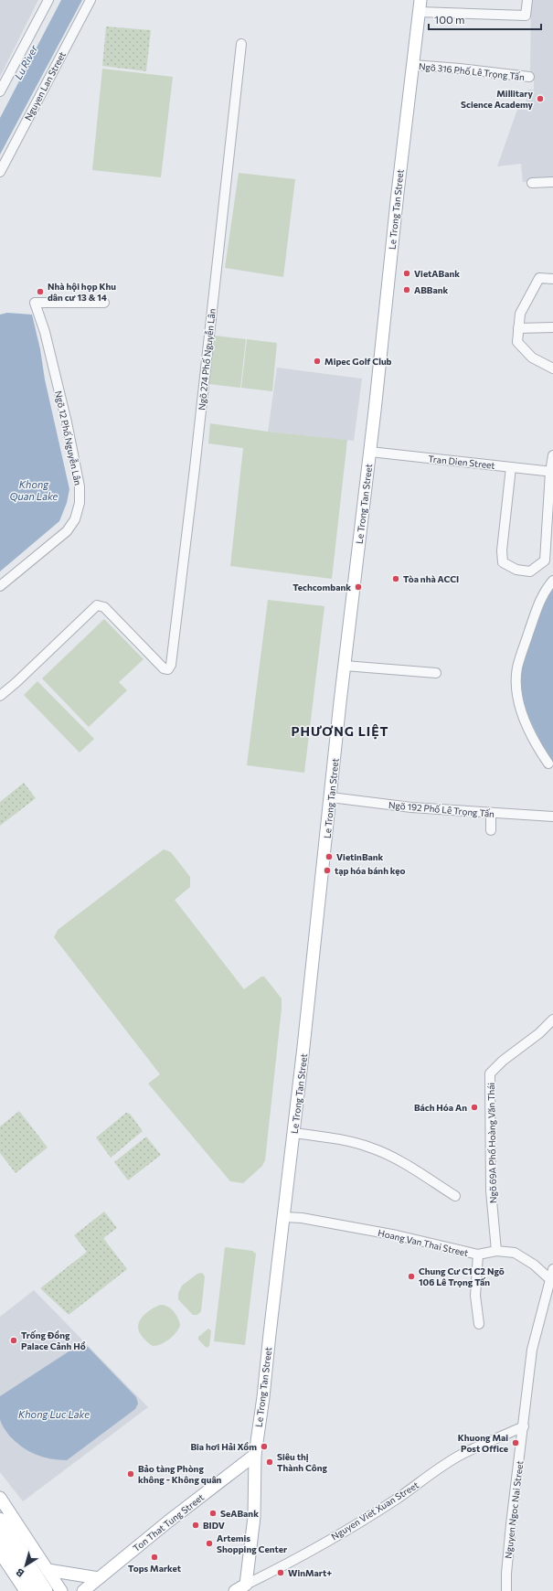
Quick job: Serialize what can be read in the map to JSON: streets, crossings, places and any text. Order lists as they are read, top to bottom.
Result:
{
  "streets": {
    "main road": ["Le Trong Tan Street", "Ton That Tung Street"],
    "street": [
      "Ngõ 316 Phố Lê Trọng Tấn",
      "Nguyen Lan Street",
      "Ngõ 274 Phố Nguyễn Lân",
      "Ngõ 12 Phố Nguyễn Lân",
      "Tran Dien Street",
      "Ngõ 192 Phố Lê Trọng Tấn",
      "Ngõ 69A Phố Hoàng Văn Thái",
      "Hoang Van Thai Street",
      "Nguyen Ngoc Nai Street",
      "Nguyen Viet Xuan Street"
    ]
  },
  "crossings": [
    ["Ngõ 316 Phố Lê Trọng Tấn", "Le Trong Tan Street"],
    ["Le Trong Tan Street", "Tran Dien Street"],
    ["Le Trong Tan Street", "Ngõ 192 Phố Lê Trọng Tấn"],
    ["Le Trong Tan Street", "Hoang Van Thai Street"],
    ["Le Trong Tan Street", "Nguyen Viet Xuan Street"],
    ["Le Trong Tan Street", "Ton That Tung Street"],
    ["Ngõ 69A Phố Hoàng Văn Thái", "Hoang Van Thai Street"],
    ["Hoang Van Thai Street", "Nguyen Ngoc Nai Street"],
    ["Nguyen Ngoc Nai Street", "Nguyen Viet Xuan Street"]
  ],
  "districts": ["PHƯƠNG LIỆT"],
  "water": ["Lu River", "Khong Quan Lake", "Khong Luc Lake"],
  "places": [
    "Millitary Science Academy",
    "VietABank",
    "ABBank",
    "Nhà hội họp Khu dân cư 13 & 14",
    "Mipec Golf Club",
    "Tòa nhà ACCI",
    "Techcombank",
    "VietinBank",
    "tạp hóa bánh kẹo",
    "Bách Hóa An",
    "Chung Cư C1 C2 Ngõ 106 Lê Trọng Tấn",
    "Trống Đồng Palace Cảnh Hồ",
    "Khuong Mai Post Office",
    "Bia hơi Hải Xồm",
    "Siêu thị Thành Công",
    "Bảo tàng Phòng không - Không quân",
    "SeABank",
    "BIDV",
    "Artemis Shopping Center",
    "Tops Market",
    "WinMart+"
  ],
  "scale_bar": "100 m",
  "north": "bottom left"
}
